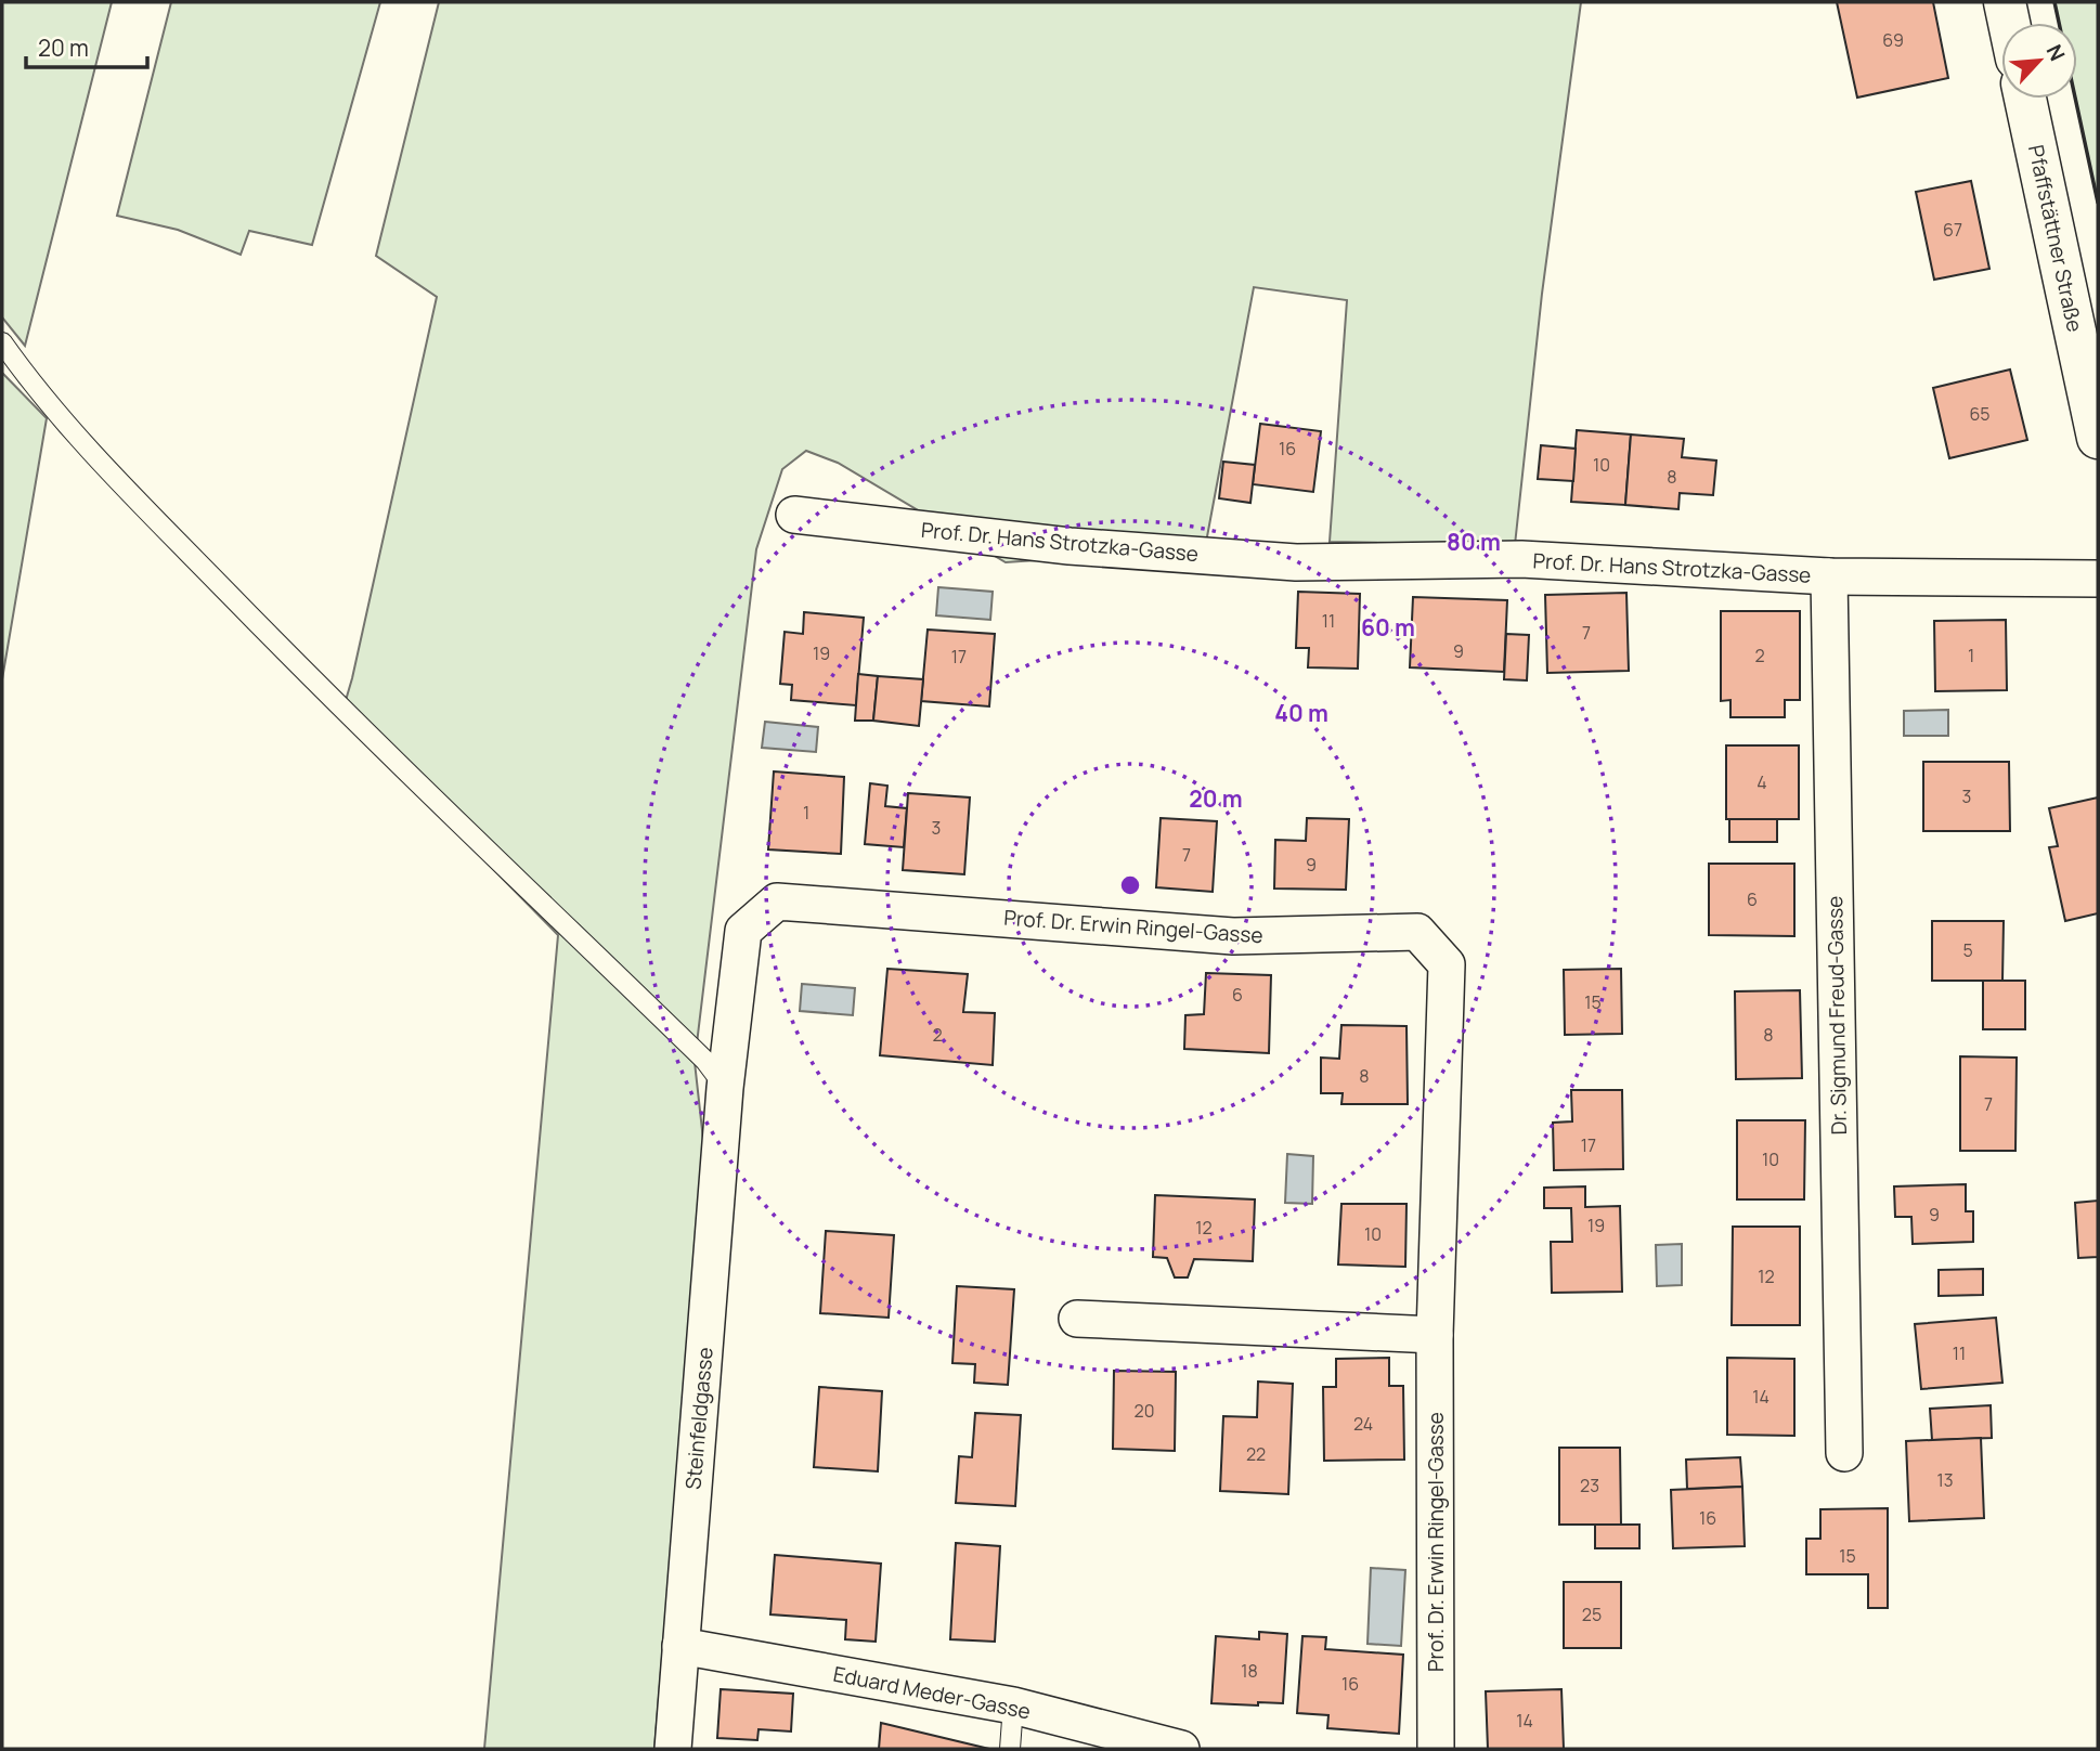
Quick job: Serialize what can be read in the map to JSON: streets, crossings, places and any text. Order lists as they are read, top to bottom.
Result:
{
  "streets": {
    "main road": ["Pfaffstättner Straße"],
    "street": [
      "Prof. Dr. Hans Strotzka-Gasse",
      "Prof. Dr. Erwin Ringel-Gasse",
      "Dr. Sigmund Freud-Gasse",
      "Steinfeldgasse",
      "Eduard Meder-Gasse"
    ]
  },
  "crossings": [
    ["Prof. Dr. Hans Strotzka-Gasse", "Dr. Sigmund Freud-Gasse"],
    ["Prof. Dr. Erwin Ringel-Gasse", "Steinfeldgasse"],
    ["Steinfeldgasse", "Eduard Meder-Gasse"]
  ],
  "house_numbers": [
    "69",
    "67",
    "65",
    "16",
    "10",
    "8",
    "11",
    "7",
    "9",
    "19",
    "2",
    "1",
    "17",
    "4",
    "3",
    "1",
    "3",
    "7",
    "9",
    "6",
    "5",
    "6",
    "15",
    "2",
    "8",
    "8",
    "7",
    "17",
    "10",
    "9",
    "19",
    "12",
    "10",
    "12",
    "11",
    "14",
    "20",
    "24",
    "22",
    "13",
    "23",
    "16",
    "15",
    "25",
    "18",
    "16",
    "14"
  ],
  "scale_bar": "20 m",
  "north": "top right",
  "rings": [
    "80 m",
    "60 m",
    "40 m",
    "20 m"
  ]
}
